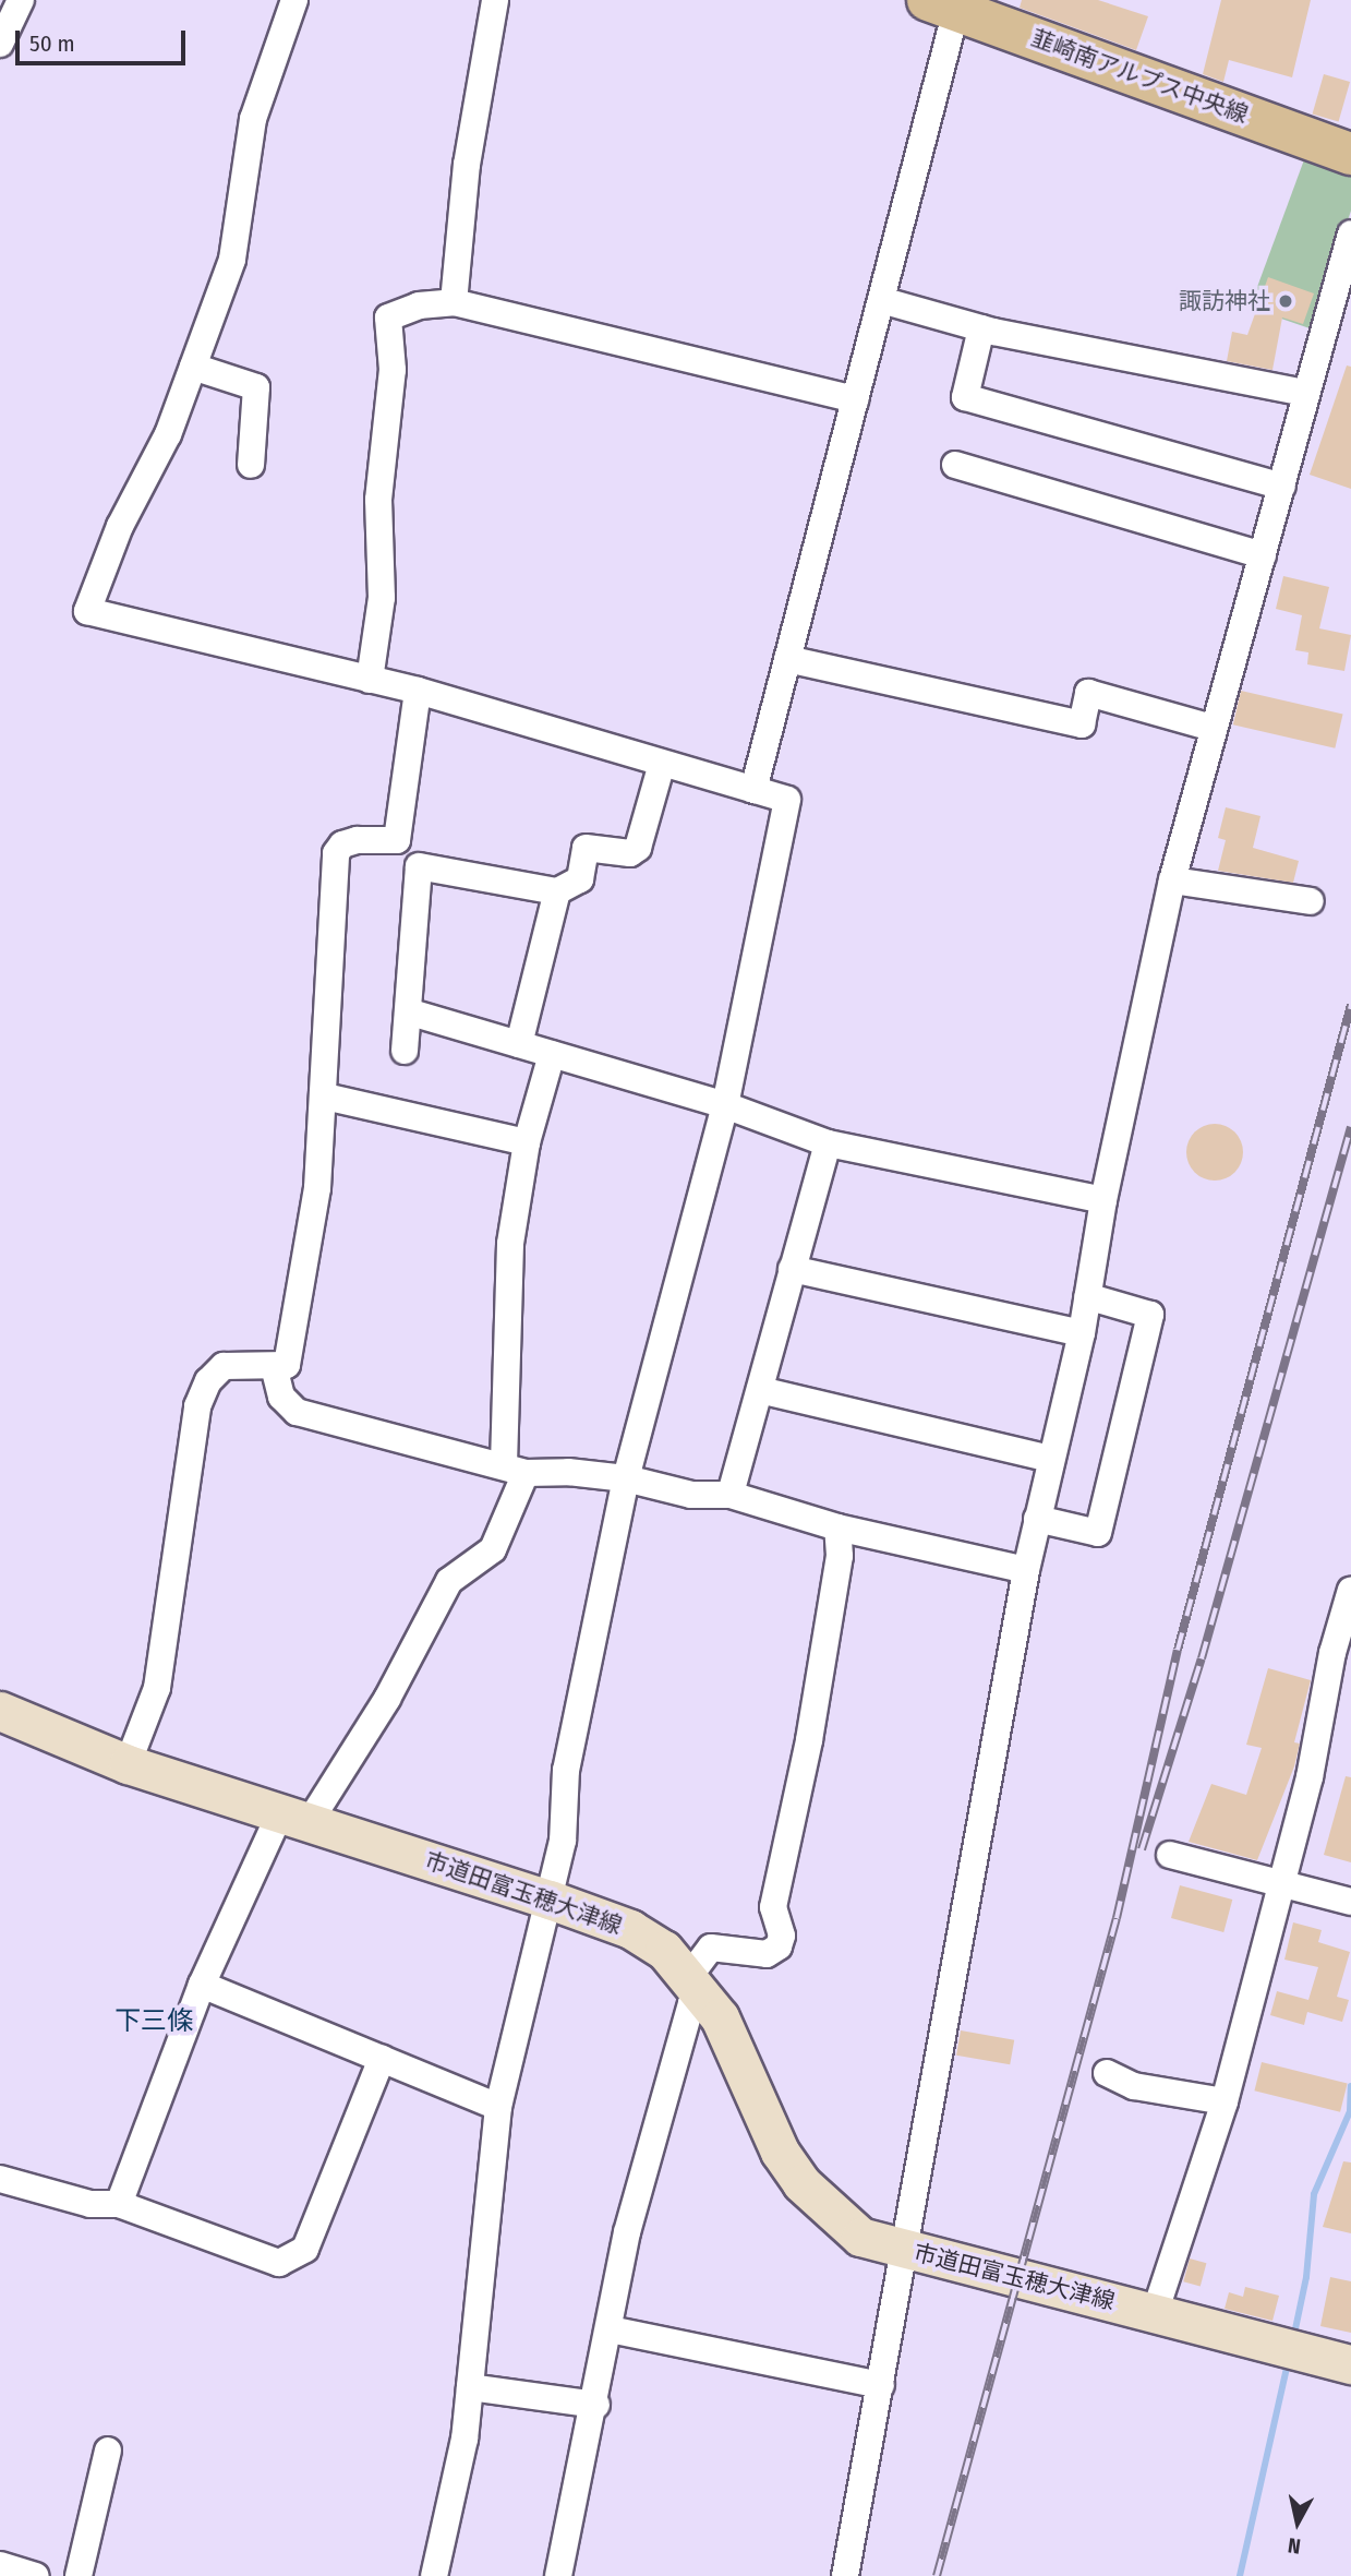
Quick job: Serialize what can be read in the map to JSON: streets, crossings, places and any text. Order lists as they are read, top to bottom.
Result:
{
  "streets": {
    "main road": ["韮崎南アルプス中央線"],
    "street": ["市道田富玉穂大津線"]
  },
  "districts": ["下三條"],
  "places": ["諏訪神社"],
  "scale_bar": "50 m",
  "north": "bottom"
}
